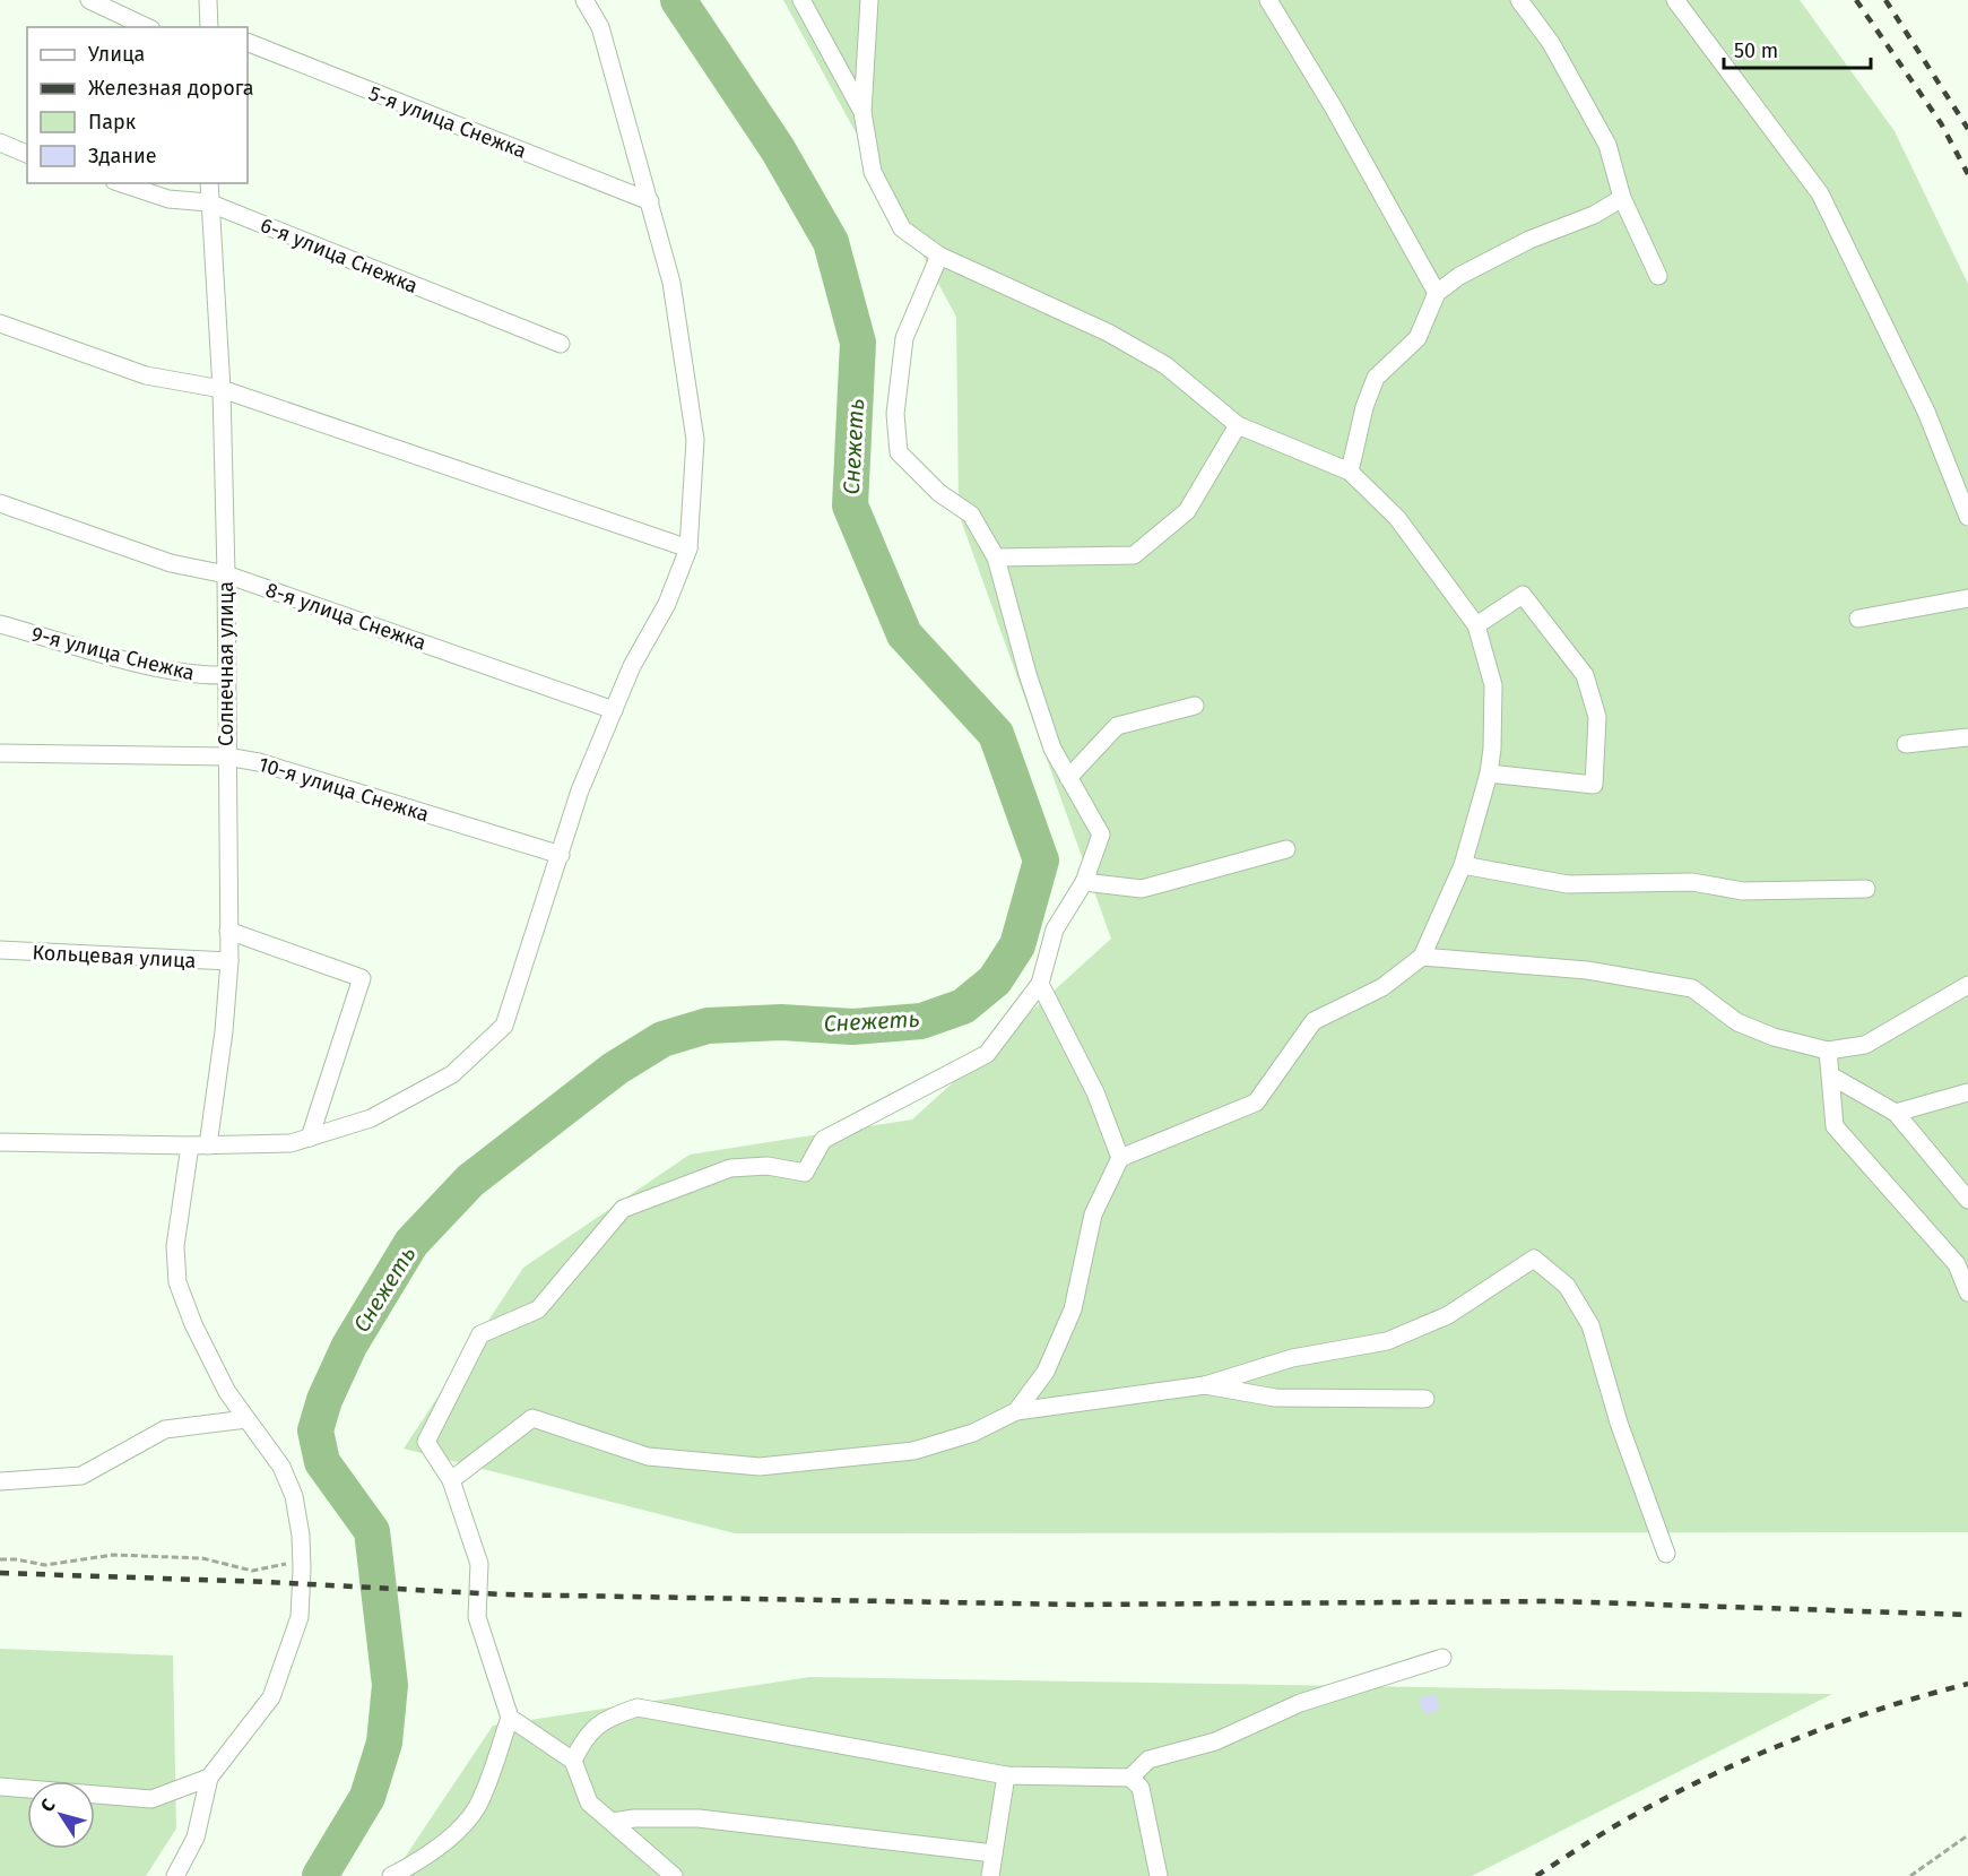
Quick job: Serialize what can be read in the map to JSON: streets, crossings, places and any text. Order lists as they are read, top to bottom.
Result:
{
  "streets": {
    "street": [
      "5-я улица Снежка",
      "6-я улица Снежка",
      "8-я улица Снежка",
      "9-я улица Снежка",
      "Солнечная улица",
      "10-я улица Снежка",
      "Кольцевая улица"
    ]
  },
  "crossings": [
    ["6-я улица Снежка", "Солнечная улица"],
    ["8-я улица Снежка", "Солнечная улица"],
    ["9-я улица Снежка", "Солнечная улица"],
    ["Солнечная улица", "10-я улица Снежка"],
    ["Солнечная улица", "Кольцевая улица"]
  ],
  "water": ["Снежеть"],
  "legend": [
    "Улица",
    "Железная дорога",
    "Парк",
    "Здание"
  ],
  "scale_bar": "50 m",
  "north": "top left"
}
